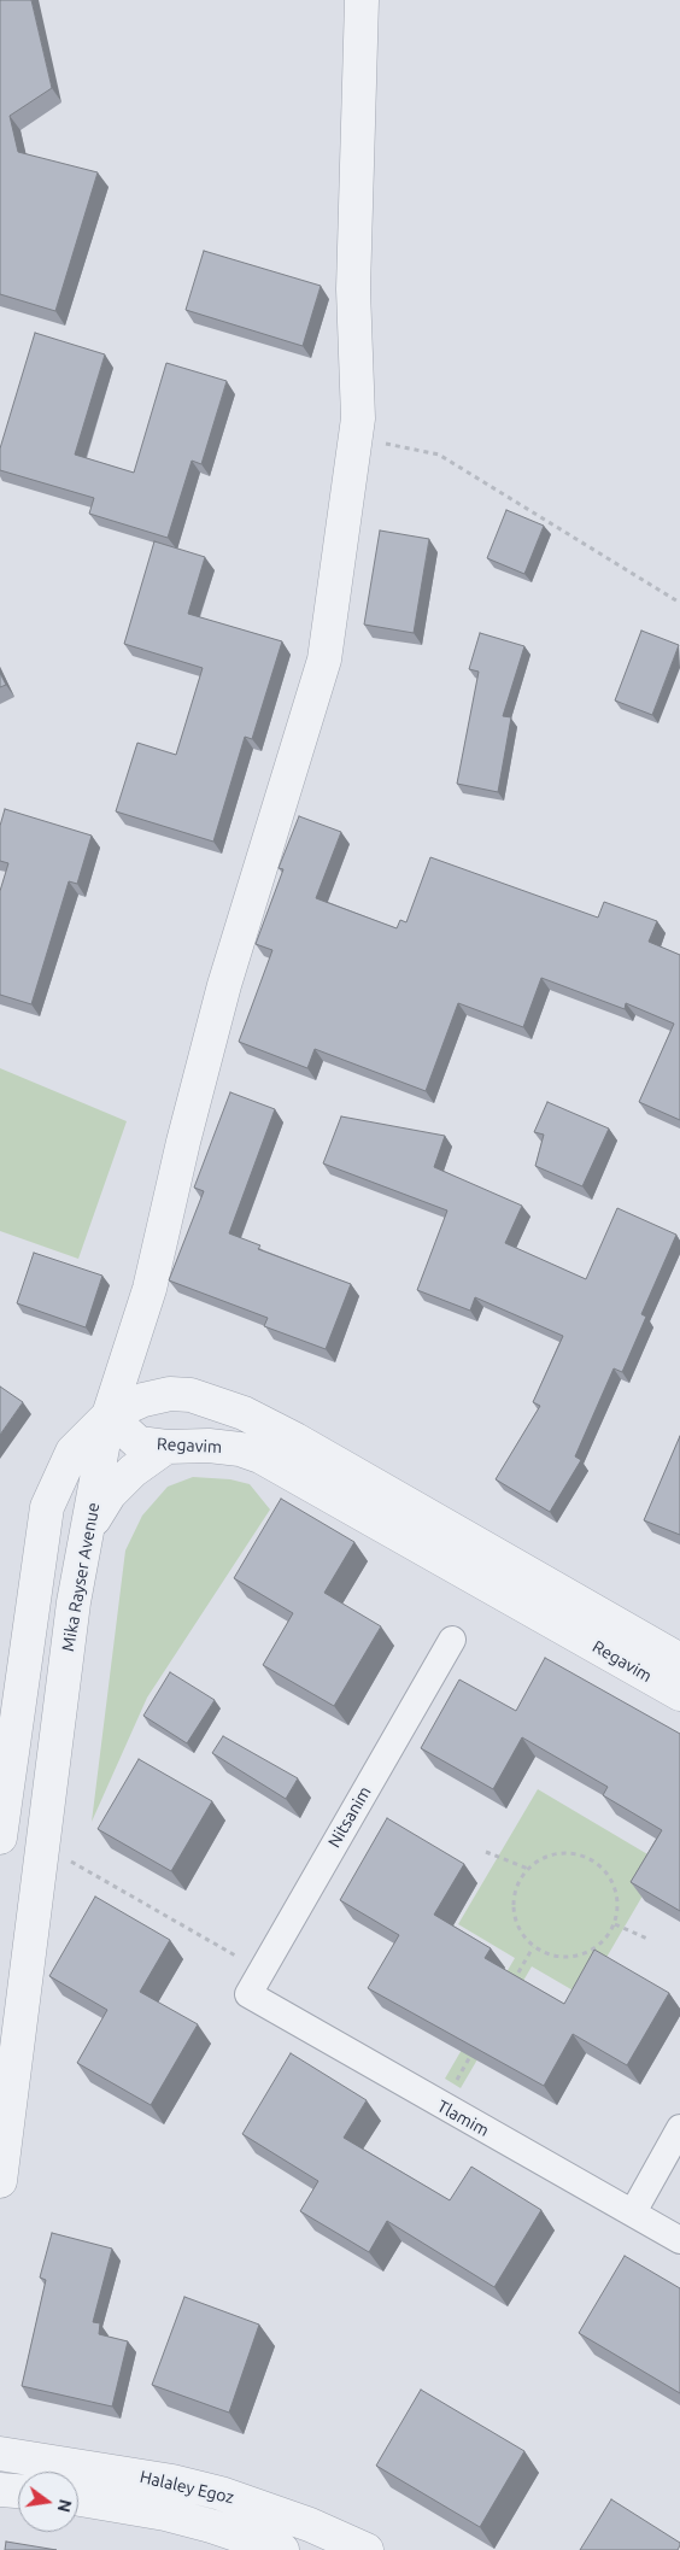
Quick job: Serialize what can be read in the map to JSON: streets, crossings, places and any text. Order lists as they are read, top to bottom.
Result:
{
  "streets": {
    "street": [
      "Regavim",
      "Mika Rayser Avenue",
      "Nitsanim",
      "Tlamim",
      "Halaley Egoz"
    ]
  },
  "crossings": [
    ["Regavim", "Mika Rayser Avenue"],
    ["Nitsanim", "Tlamim"]
  ],
  "north": "right"
}
